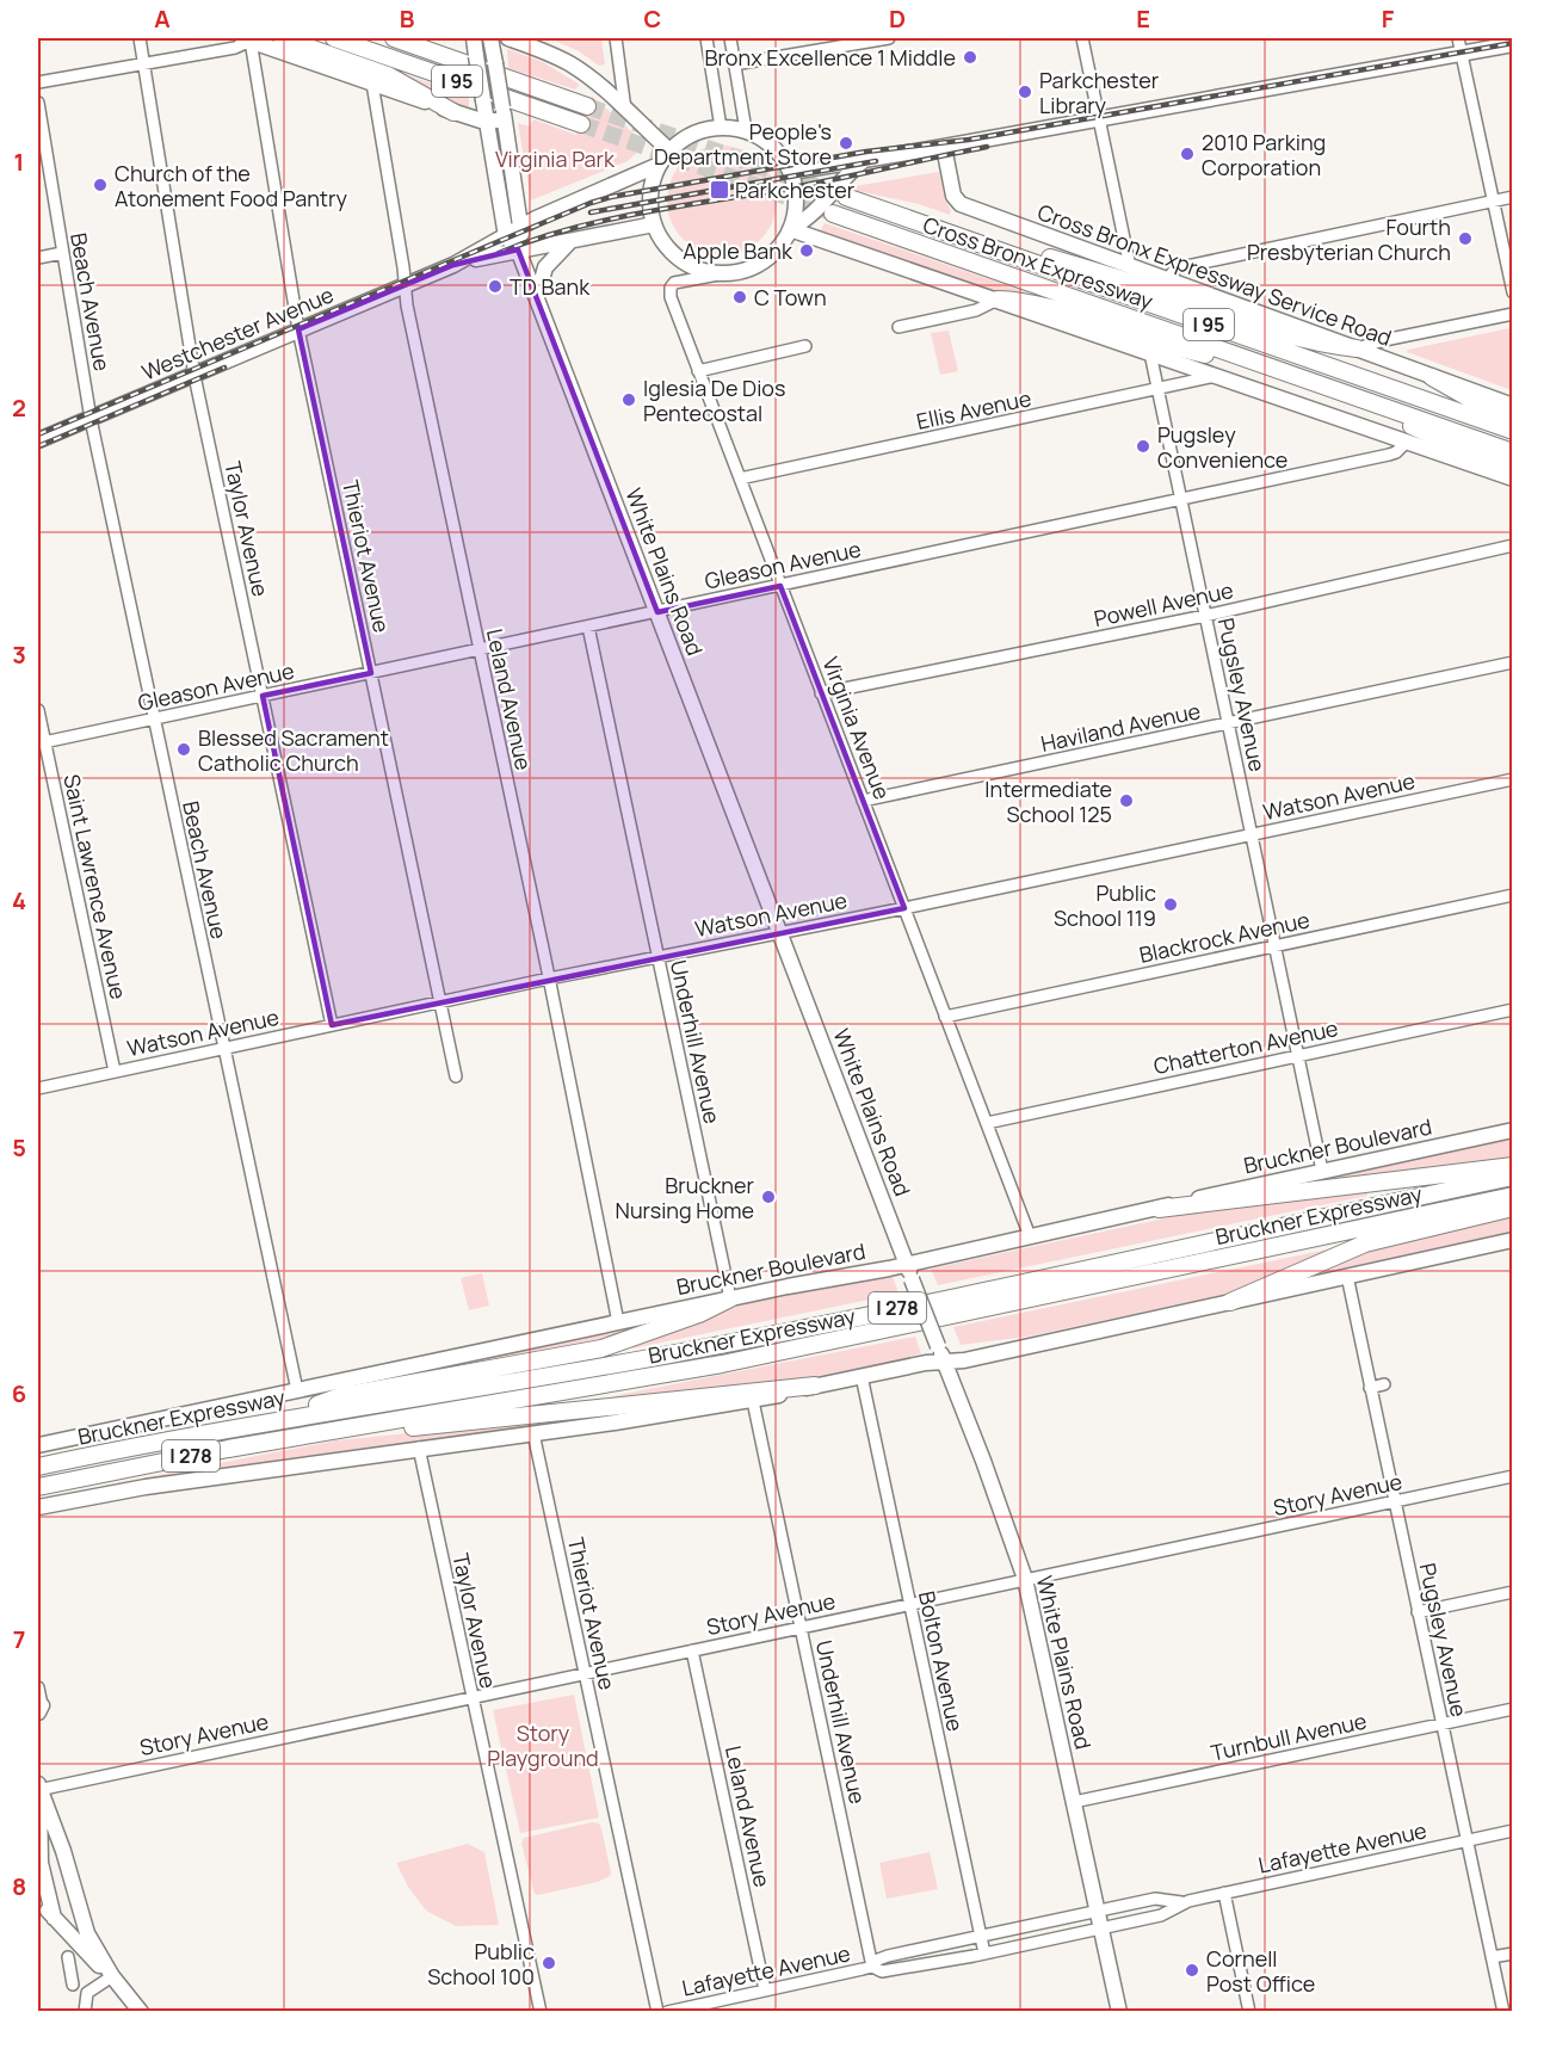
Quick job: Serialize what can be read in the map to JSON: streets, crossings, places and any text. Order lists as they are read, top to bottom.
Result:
{
  "streets": {
    "highway": [
      "I 95",
      "Cross Bronx Expressway",
      "Bruckner Expressway",
      "I 278"
    ],
    "main road": [
      "Cross Bronx Expressway Service Road",
      "Westchester Avenue",
      "White Plains Road",
      "Bruckner Boulevard"
    ],
    "street": [
      "Beach Avenue",
      "Ellis Avenue",
      "Taylor Avenue",
      "Thieriot Avenue",
      "Gleason Avenue",
      "Powell Avenue",
      "Pugsley Avenue",
      "Leland Avenue",
      "Haviland Avenue",
      "Virginia Avenue",
      "Watson Avenue",
      "Saint Lawrence Avenue",
      "Blackrock Avenue",
      "Underhill Avenue",
      "Chatterton Avenue",
      "Story Avenue",
      "Bolton Avenue",
      "Turnbull Avenue",
      "Lafayette Avenue"
    ]
  },
  "crossings": [
    ["Beach Avenue", "Westchester Avenue"],
    ["Beach Avenue", "Gleason Avenue"],
    ["Beach Avenue", "Watson Avenue"],
    ["Beach Avenue", "Bruckner Boulevard"],
    ["Westchester Avenue", "Taylor Avenue"],
    ["Westchester Avenue", "Thieriot Avenue"],
    ["Westchester Avenue", "White Plains Road"],
    ["Westchester Avenue", "Leland Avenue"],
    ["Westchester Avenue", "Virginia Avenue"],
    ["Ellis Avenue", "Pugsley Avenue"],
    ["Ellis Avenue", "Virginia Avenue"],
    ["Taylor Avenue", "Gleason Avenue"],
    ["Taylor Avenue", "Watson Avenue"],
    ["Taylor Avenue", "Story Avenue"],
    ["Thieriot Avenue", "Gleason Avenue"],
    ["Thieriot Avenue", "Watson Avenue"],
    ["Thieriot Avenue", "Story Avenue"],
    ["Gleason Avenue", "White Plains Road"],
    ["Gleason Avenue", "Pugsley Avenue"],
    ["Gleason Avenue", "Leland Avenue"],
    ["Gleason Avenue", "Virginia Avenue"],
    ["Gleason Avenue", "Saint Lawrence Avenue"],
    ["Gleason Avenue", "Underhill Avenue"],
    ["White Plains Road", "Watson Avenue"],
    ["White Plains Road", "Bruckner Boulevard"],
    ["White Plains Road", "Story Avenue"],
    ["White Plains Road", "Turnbull Avenue"],
    ["White Plains Road", "Lafayette Avenue"],
    ["Powell Avenue", "Pugsley Avenue"],
    ["Powell Avenue", "Virginia Avenue"],
    ["Pugsley Avenue", "Haviland Avenue"],
    ["Pugsley Avenue", "Watson Avenue"],
    ["Pugsley Avenue", "Blackrock Avenue"],
    ["Pugsley Avenue", "Chatterton Avenue"],
    ["Pugsley Avenue", "Bruckner Boulevard"],
    ["Pugsley Avenue", "Story Avenue"],
    ["Pugsley Avenue", "Turnbull Avenue"],
    ["Pugsley Avenue", "Lafayette Avenue"],
    ["Leland Avenue", "Watson Avenue"],
    ["Leland Avenue", "Bruckner Boulevard"],
    ["Leland Avenue", "Story Avenue"],
    ["Leland Avenue", "Lafayette Avenue"],
    ["Haviland Avenue", "Virginia Avenue"],
    ["Virginia Avenue", "Watson Avenue"],
    ["Virginia Avenue", "Blackrock Avenue"],
    ["Virginia Avenue", "Chatterton Avenue"],
    ["Virginia Avenue", "Bruckner Boulevard"],
    ["Watson Avenue", "Saint Lawrence Avenue"],
    ["Watson Avenue", "Underhill Avenue"],
    ["Underhill Avenue", "Bruckner Boulevard"],
    ["Underhill Avenue", "Story Avenue"],
    ["Underhill Avenue", "Lafayette Avenue"],
    ["Story Avenue", "Bolton Avenue"],
    ["Bolton Avenue", "Lafayette Avenue"]
  ],
  "parks": ["Virginia Park", "Story Playground"],
  "places": {
    "other": [
      "Bronx Excellence 1 Middle",
      "Parkchester Library",
      "People's Department Store",
      "2010 Parking Corporation",
      "Church of the Atonement Food Pantry",
      "Fourth Presbyterian Church",
      "Apple Bank",
      "TD Bank",
      "C Town",
      "Iglesia De Dios Pentecostal",
      "Pugsley Convenience",
      "Blessed Sacrament Catholic Church",
      "Intermediate School 125",
      "Public School 119",
      "Bruckner Nursing Home",
      "Public School 100",
      "Cornell Post Office"
    ],
    "transit": ["Parkchester"]
  },
  "grid": {
    "columns": [
      "A",
      "B",
      "C",
      "D",
      "E",
      "F"
    ],
    "rows": [
      "1",
      "2",
      "3",
      "4",
      "5",
      "6",
      "7",
      "8"
    ]
  }
}
